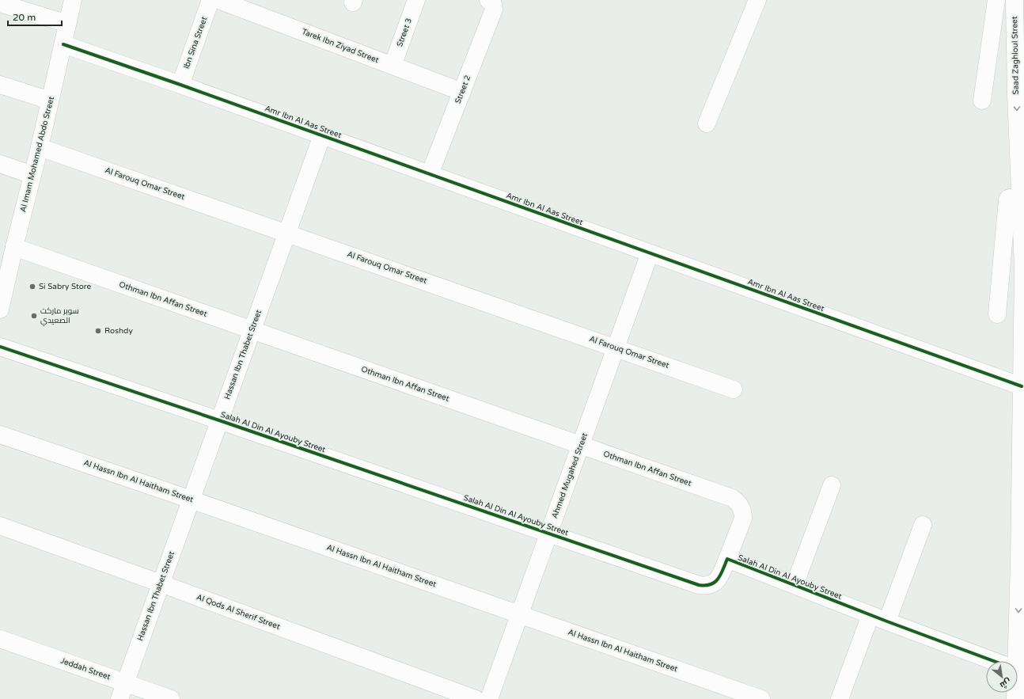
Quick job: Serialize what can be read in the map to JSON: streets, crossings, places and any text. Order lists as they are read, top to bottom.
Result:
{
  "streets": {
    "street": [
      "Street 3",
      "Ibn Sina Street",
      "Tarek Ibn Ziyad Street",
      "Saad Zaghloul Street",
      "Street 2",
      "Amr Ibn Al Aas Street",
      "Al Imam Mohamed Abdo Street",
      "Al Farouq Omar Street",
      "Othman Ibn Affan Street",
      "Hassan Ibn Thabet Street",
      "Salah Al Din Al Ayouby Street",
      "Ahmed Mugahed Street",
      "Al Hassn Ibn Al Haitham Street",
      "Al Qods Al Sherif Street",
      "Jeddah Street"
    ]
  },
  "crossings": [
    ["Street 3", "Tarek Ibn Ziyad Street"],
    ["Ibn Sina Street", "Amr Ibn Al Aas Street"],
    ["Tarek Ibn Ziyad Street", "Street 2"],
    ["Saad Zaghloul Street", "Amr Ibn Al Aas Street"],
    ["Street 2", "Amr Ibn Al Aas Street"],
    ["Amr Ibn Al Aas Street", "Al Imam Mohamed Abdo Street"],
    ["Amr Ibn Al Aas Street", "Hassan Ibn Thabet Street"],
    ["Amr Ibn Al Aas Street", "Ahmed Mugahed Street"],
    ["Al Imam Mohamed Abdo Street", "Al Farouq Omar Street"],
    ["Al Imam Mohamed Abdo Street", "Othman Ibn Affan Street"],
    ["Al Farouq Omar Street", "Hassan Ibn Thabet Street"],
    ["Al Farouq Omar Street", "Ahmed Mugahed Street"],
    ["Othman Ibn Affan Street", "Hassan Ibn Thabet Street"],
    ["Othman Ibn Affan Street", "Salah Al Din Al Ayouby Street"],
    ["Othman Ibn Affan Street", "Ahmed Mugahed Street"],
    ["Hassan Ibn Thabet Street", "Salah Al Din Al Ayouby Street"],
    ["Hassan Ibn Thabet Street", "Al Hassn Ibn Al Haitham Street"],
    ["Hassan Ibn Thabet Street", "Al Qods Al Sherif Street"],
    ["Hassan Ibn Thabet Street", "Jeddah Street"],
    ["Salah Al Din Al Ayouby Street", "Ahmed Mugahed Street"],
    ["Ahmed Mugahed Street", "Al Hassn Ibn Al Haitham Street"]
  ],
  "places": ["Si Sabry Store", "سوبر ماركت الصعيدي", "Roshdy"],
  "scale_bar": "20 m",
  "north": "bottom right"
}
